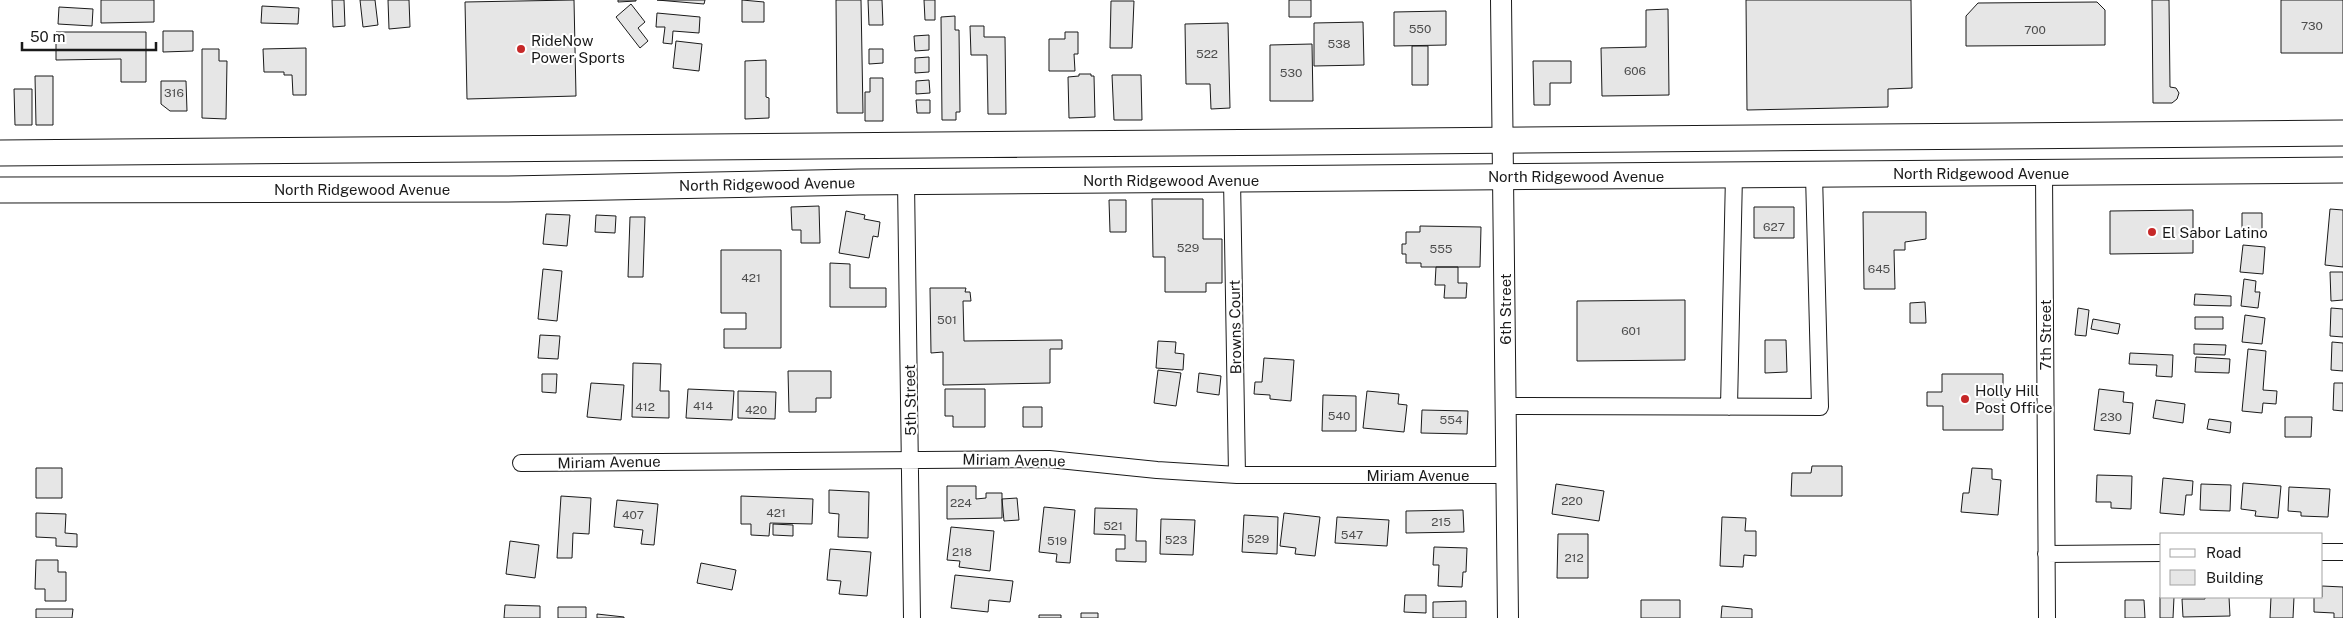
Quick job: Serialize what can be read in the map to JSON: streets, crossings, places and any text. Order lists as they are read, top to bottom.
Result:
{
  "streets": {
    "main road": ["North Ridgewood Avenue"],
    "street": [
      "6th Street",
      "Browns Court",
      "7th Street",
      "5th Street",
      "Miriam Avenue"
    ]
  },
  "crossings": [
    ["North Ridgewood Avenue", "6th Street"],
    ["North Ridgewood Avenue", "Browns Court"],
    ["North Ridgewood Avenue", "7th Street"],
    ["North Ridgewood Avenue", "5th Street"],
    ["6th Street", "Miriam Avenue"],
    ["Browns Court", "Miriam Avenue"],
    ["5th Street", "Miriam Avenue"]
  ],
  "places": ["RideNow Power Sports", "El Sabor Latino", "Holly Hill Post Office"],
  "house_numbers": [
    "730",
    "550",
    "700",
    "538",
    "522",
    "606",
    "530",
    "316",
    "627",
    "529",
    "555",
    "645",
    "421",
    "501",
    "601",
    "414",
    "412",
    "420",
    "540",
    "230",
    "554",
    "220",
    "224",
    "421",
    "407",
    "215",
    "521",
    "547",
    "529",
    "523",
    "519",
    "218",
    "212"
  ],
  "legend": ["Road", "Building"],
  "scale_bar": "50 m"
}
